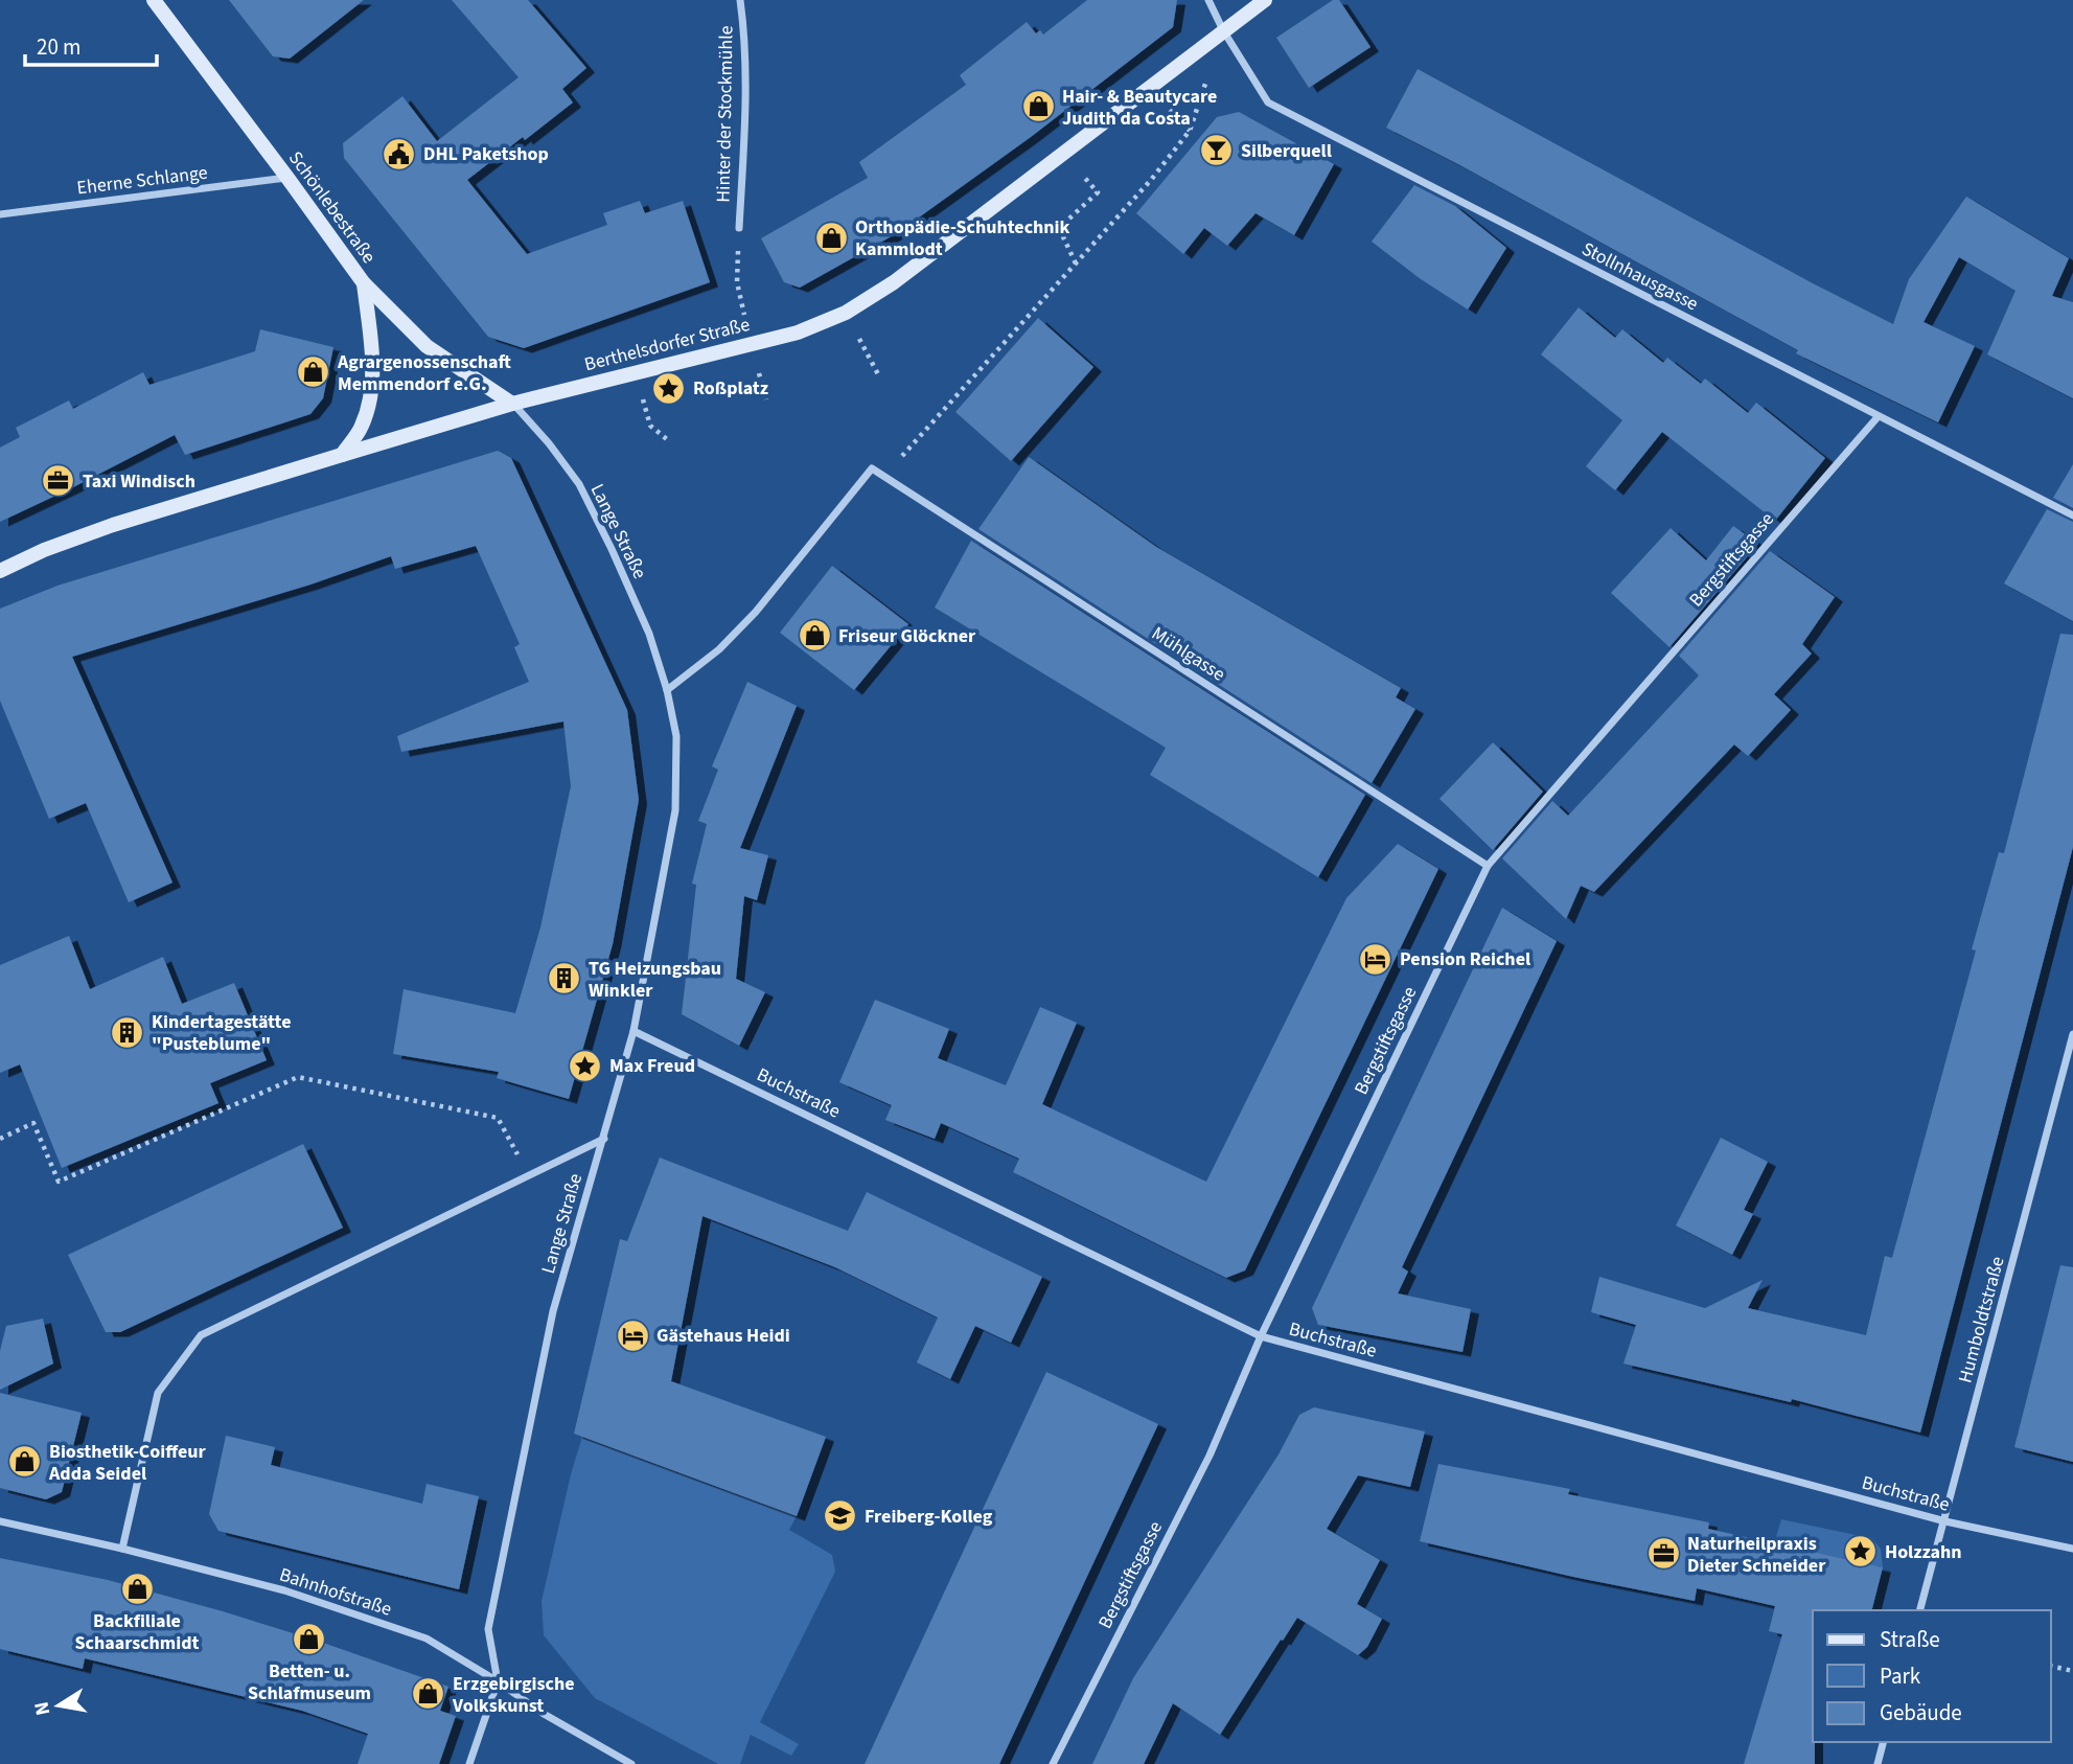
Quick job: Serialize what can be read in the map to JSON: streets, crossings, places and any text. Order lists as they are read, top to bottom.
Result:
{
  "streets": {
    "street": [
      "Hinter der Stockmühle",
      "Eherne Schlange",
      "Schönlebestraße",
      "Stollnhausgasse",
      "Berthelsdorfer Straße",
      "Lange Straße",
      "Bergstiftsgasse",
      "Mühlgasse",
      "Buchstraße",
      "Humboldtstraße",
      "Bahnhofstraße"
    ]
  },
  "crossings": [
    ["Eherne Schlange", "Schönlebestraße"],
    ["Schönlebestraße", "Berthelsdorfer Straße"],
    ["Schönlebestraße", "Lange Straße"],
    ["Stollnhausgasse", "Berthelsdorfer Straße"],
    ["Stollnhausgasse", "Bergstiftsgasse"],
    ["Berthelsdorfer Straße", "Lange Straße"],
    ["Lange Straße", "Buchstraße"],
    ["Lange Straße", "Bahnhofstraße"],
    ["Bergstiftsgasse", "Mühlgasse"],
    ["Bergstiftsgasse", "Buchstraße"],
    ["Buchstraße", "Humboldtstraße"]
  ],
  "places": {
    "shop": [
      "Hair- & Beautycare Judith da Costa",
      "Orthopädie-Schuhtechnik Kammlodt",
      "Agrargenossenschaft Memmendorf e.G.",
      "Friseur Glöckner",
      "Biosthetik-Coiffeur Adda Seidel",
      "Backfiliale Schaarschmidt",
      "Betten- u. Schlafmuseum",
      "Erzgebirgische Volkskunst"
    ],
    "bar": ["Silberquell"],
    "public building": ["DHL Paketshop"],
    "place": ["Roßplatz", "Max Freud", "Holzzahn"],
    "office": ["Taxi Windisch", "Naturheilpraxis Dieter Schneider"],
    "hotel": ["Pension Reichel", "Gästehaus Heidi"],
    "building": ["TG Heizungsbau Winkler", "Kindertagestätte \"Pusteblume\""],
    "school or university": ["Freiberg-Kolleg"]
  },
  "legend": ["Straße", "Park", "Gebäude"],
  "scale_bar": "20 m",
  "north": "left"
}
